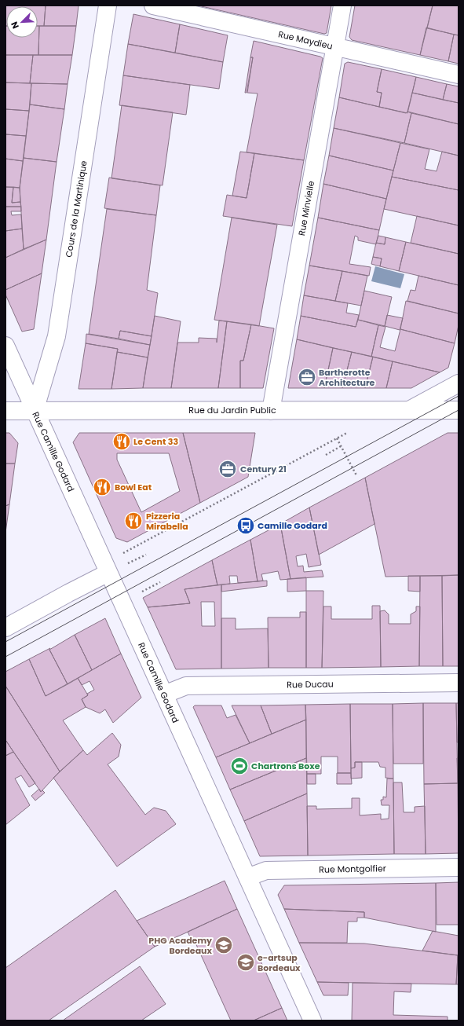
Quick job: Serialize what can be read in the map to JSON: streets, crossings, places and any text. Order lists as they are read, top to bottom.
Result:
{
  "streets": {
    "street": [
      "Rue Maydieu",
      "Rue Minvielle",
      "Cours de la Martinique",
      "Rue du Jardin Public",
      "Rue Camille Godard",
      "Rue Ducau",
      "Rue Montgolfier"
    ]
  },
  "crossings": [
    ["Rue Maydieu", "Rue Minvielle"],
    ["Rue Minvielle", "Rue du Jardin Public"],
    ["Cours de la Martinique", "Rue du Jardin Public"],
    ["Cours de la Martinique", "Rue Camille Godard"],
    ["Rue du Jardin Public", "Rue Camille Godard"],
    ["Rue Camille Godard", "Rue Ducau"],
    ["Rue Camille Godard", "Rue Montgolfier"]
  ],
  "places": {
    "office": ["Bartherotte Architecture", "Century 21"],
    "restaurant": ["Le Cent 33", "Bowl Eat", "Pizzeria Mirabella"],
    "bus stop": ["Camille Godard"],
    "sports": ["Chartrons Boxe"],
    "school or university": ["PHG Academy Bordeaux", "e-artsup Bordeaux"]
  },
  "north": "bottom left"
}
